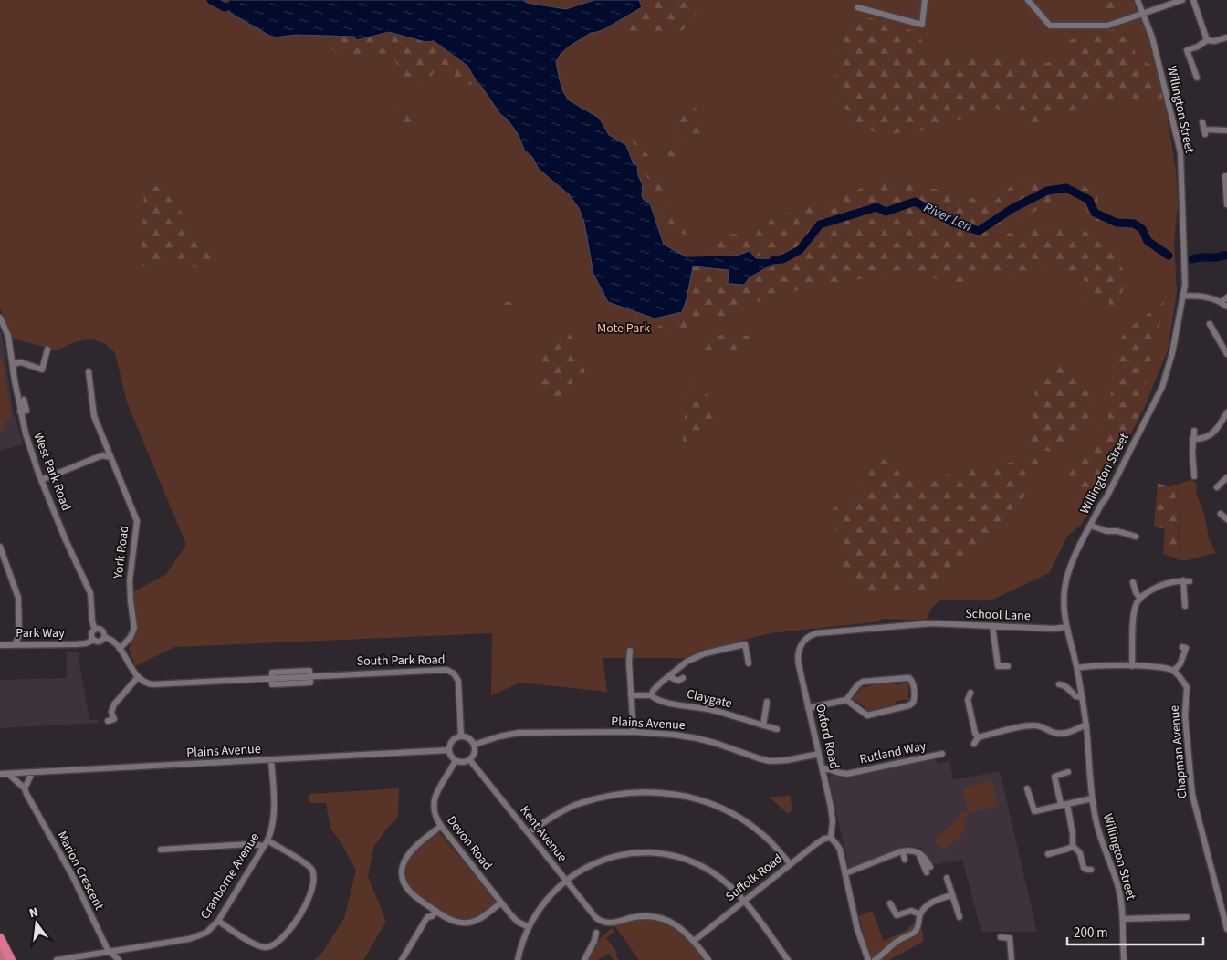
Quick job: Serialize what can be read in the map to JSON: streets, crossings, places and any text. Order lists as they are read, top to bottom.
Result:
{
  "streets": {
    "street": [
      "Willington Street",
      "West Park Road",
      "York Road",
      "School Lane",
      "Park Way",
      "South Park Road",
      "Claygate",
      "Plains Avenue",
      "Oxford Road",
      "Chapman Avenue",
      "Rutland Way",
      "Kent Avenue",
      "Devon Road",
      "Marion Crescent",
      "Cranborne Avenue",
      "Suffolk Road"
    ]
  },
  "crossings": [
    ["Willington Street", "School Lane"],
    ["West Park Road", "Park Way"],
    ["School Lane", "Oxford Road"],
    ["South Park Road", "Plains Avenue"],
    ["South Park Road", "Kent Avenue"],
    ["South Park Road", "Devon Road"],
    ["Plains Avenue", "Oxford Road"],
    ["Plains Avenue", "Kent Avenue"],
    ["Plains Avenue", "Devon Road"],
    ["Plains Avenue", "Marion Crescent"],
    ["Plains Avenue", "Cranborne Avenue"],
    ["Oxford Road", "Rutland Way"],
    ["Oxford Road", "Suffolk Road"],
    ["Kent Avenue", "Devon Road"],
    ["Kent Avenue", "Suffolk Road"],
    ["Marion Crescent", "Cranborne Avenue"]
  ],
  "water": ["River Len"],
  "parks": ["Mote Park"],
  "scale_bar": "200 m",
  "north": "top"
}
